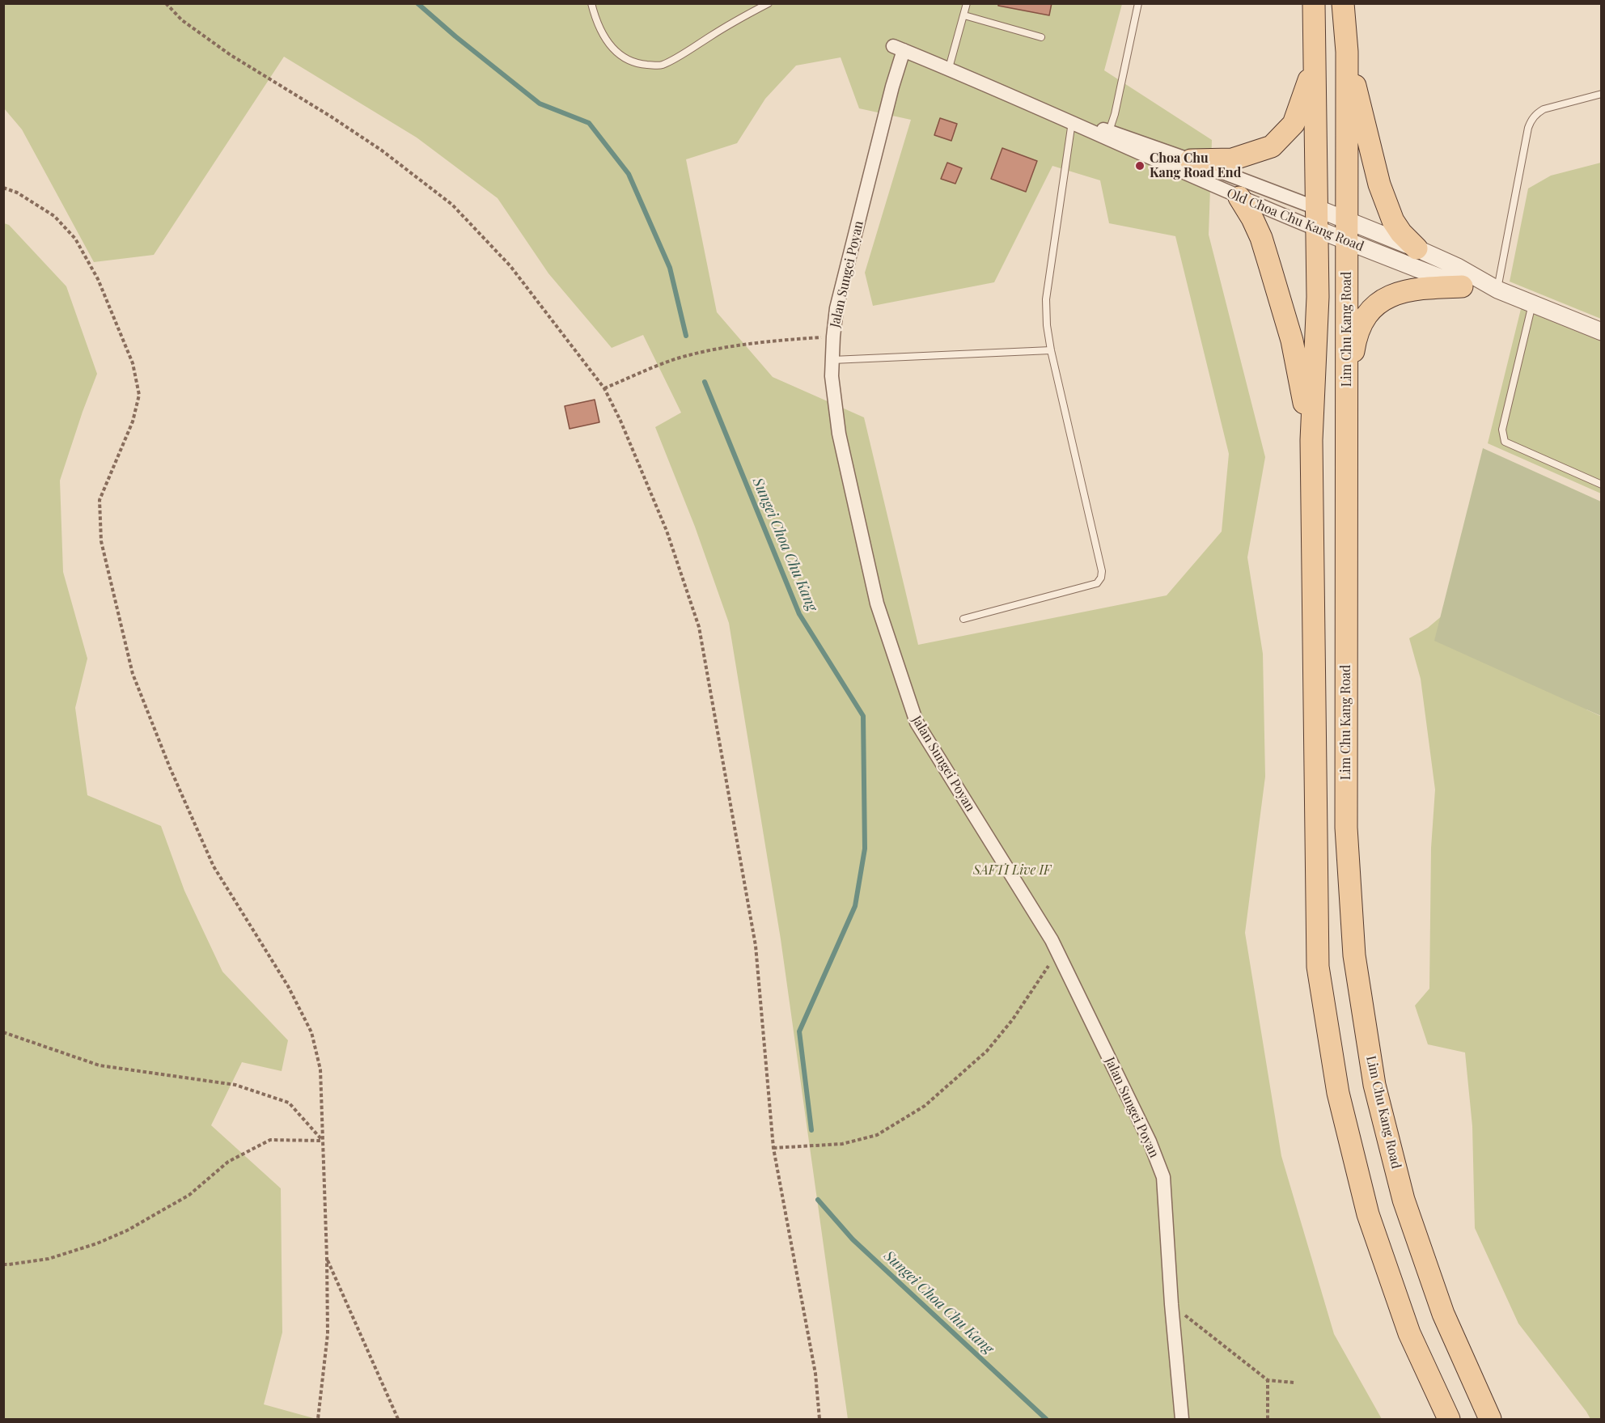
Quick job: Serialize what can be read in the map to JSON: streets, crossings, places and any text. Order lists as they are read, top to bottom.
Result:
{
  "streets": {
    "main road": ["Lim Chu Kang Road"],
    "street": ["Old Choa Chu Kang Road", "Jalan Sungei Poyan"]
  },
  "crossings": [
    ["Old Choa Chu Kang Road", "Jalan Sungei Poyan"],
    ["Old Choa Chu Kang Road", "Lim Chu Kang Road"]
  ],
  "water": ["Sungei Choa Chu Kang"],
  "parks": ["SAFTI Live IF"],
  "places": ["Choa Chu Kang Road End"]
}
